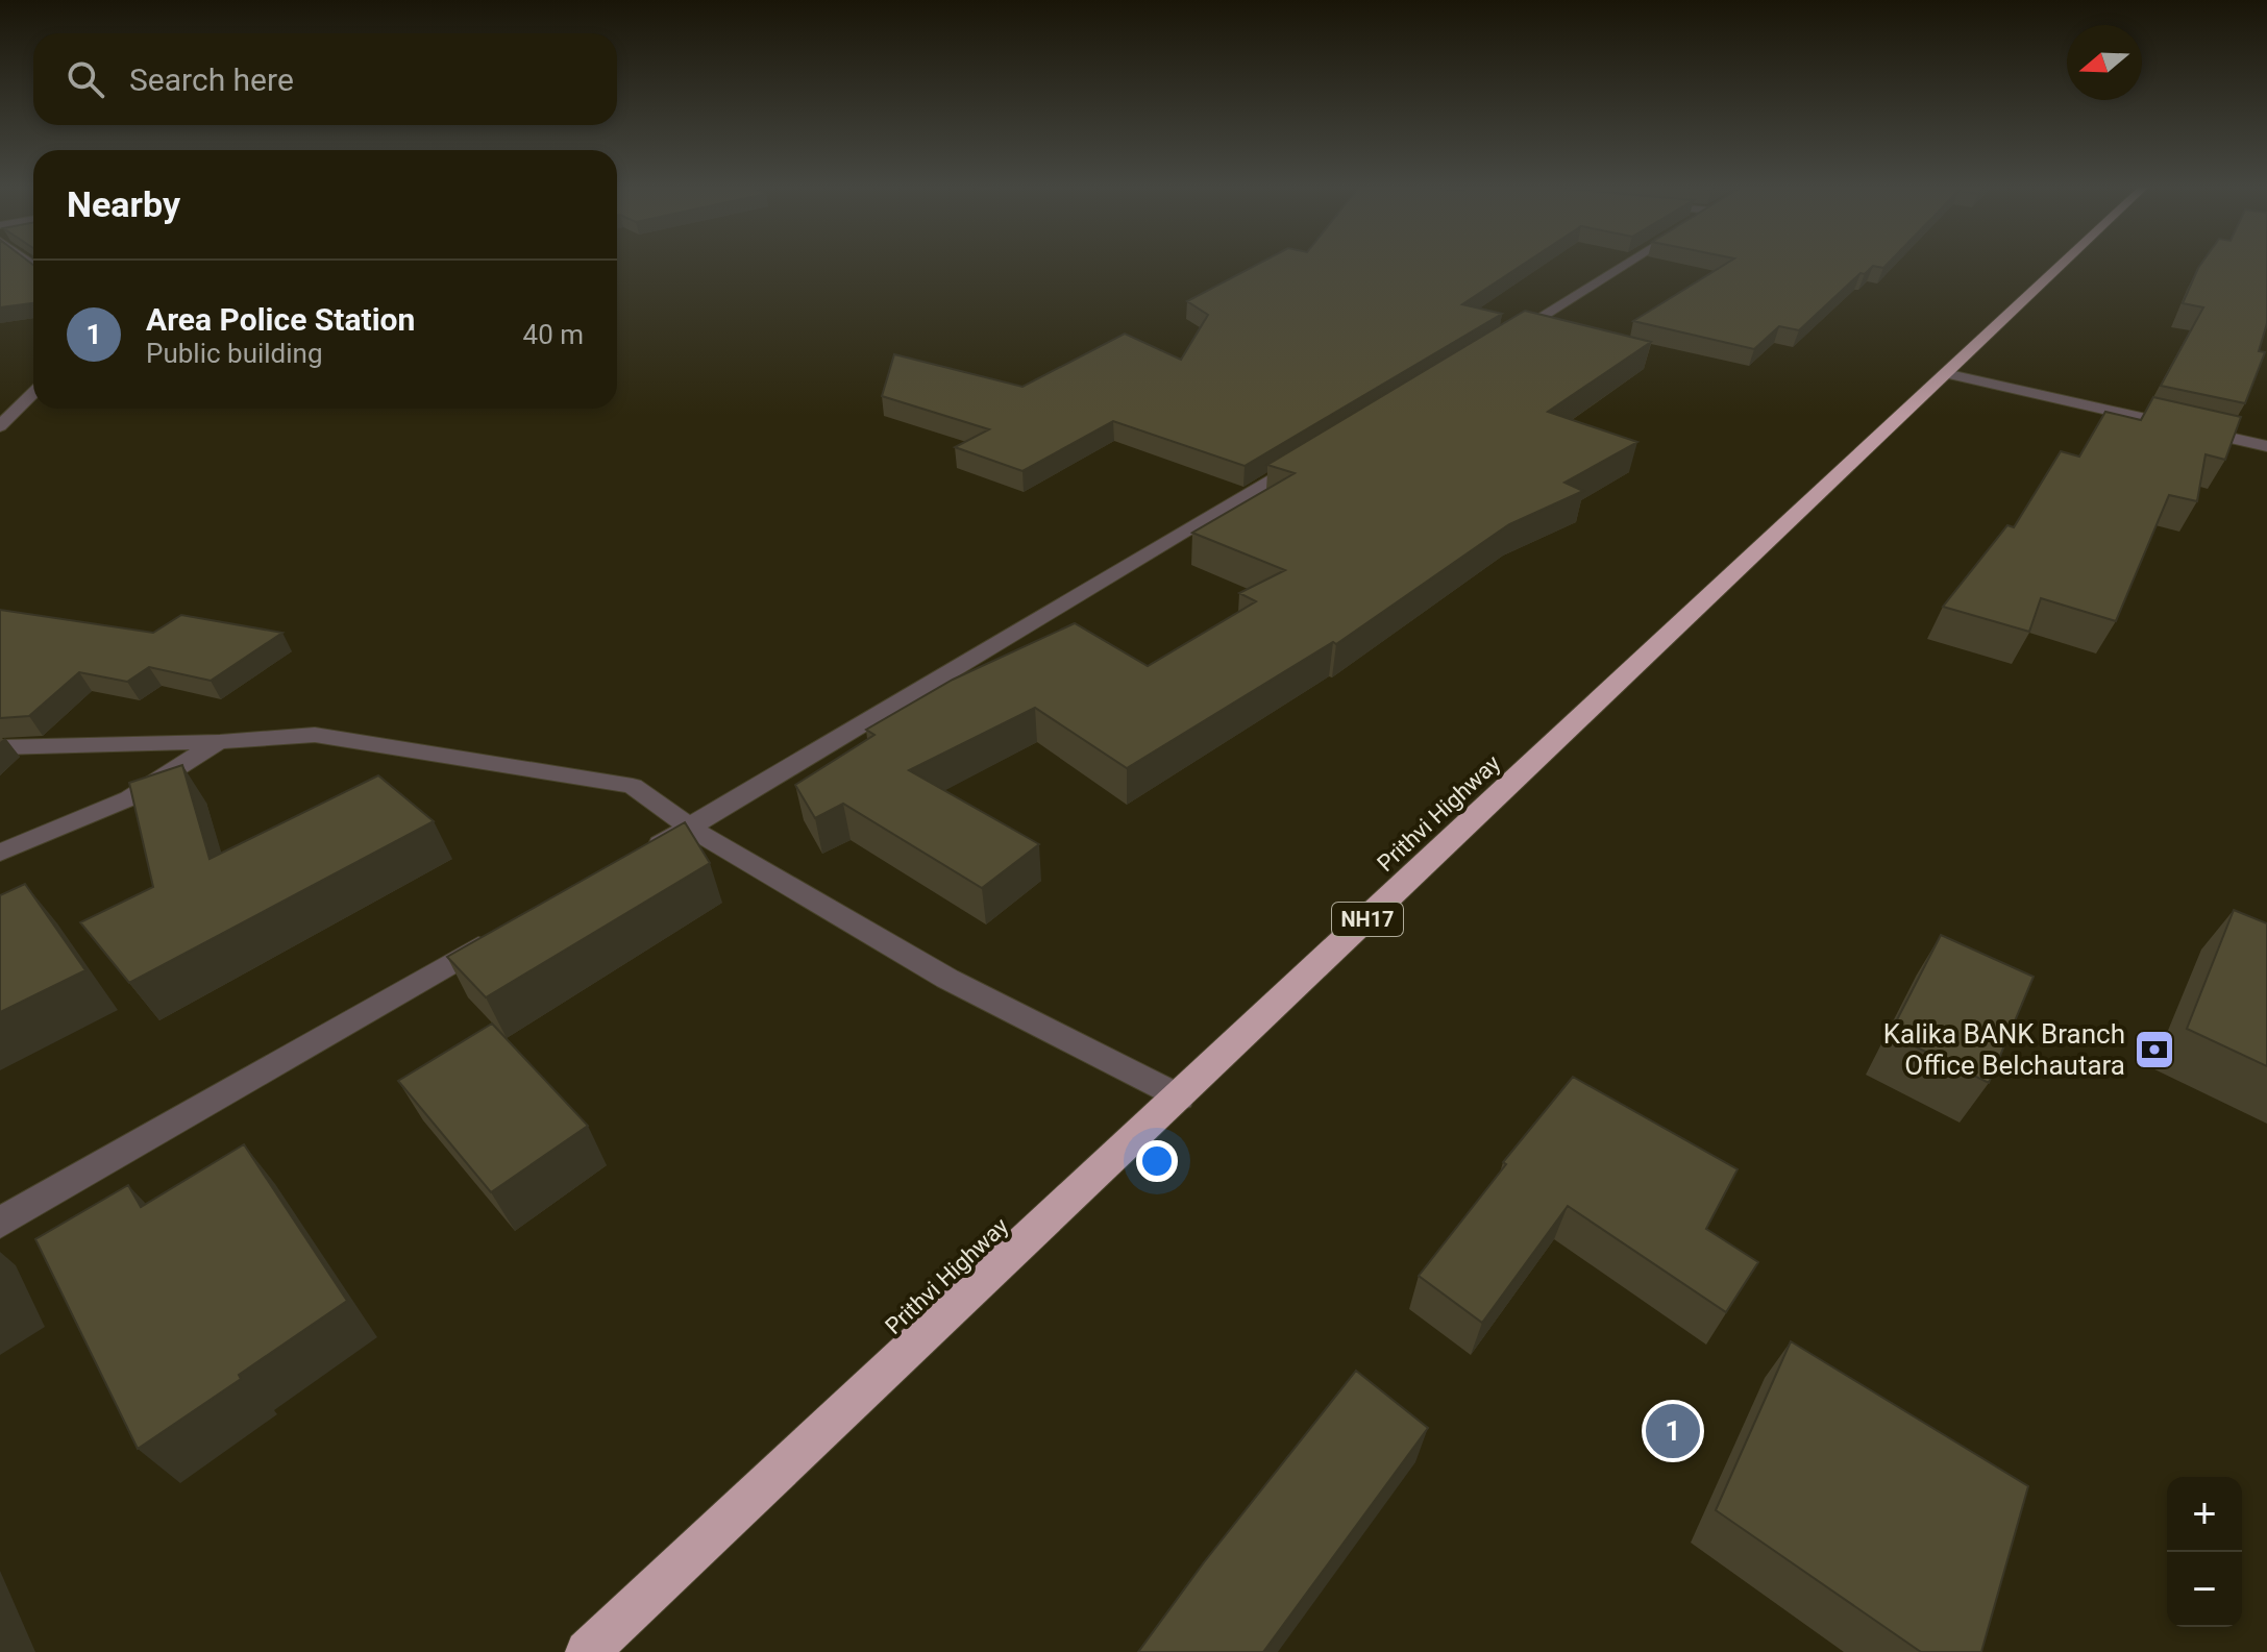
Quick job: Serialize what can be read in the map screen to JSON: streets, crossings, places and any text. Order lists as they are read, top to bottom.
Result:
{
  "streets": {
    "highway": ["Prithvi Highway", "NH17"]
  },
  "places": {
    "bank": ["Kalika BANK Branch Office Belchautara"]
  },
  "north": "left",
  "page": {
    "search": "Search here",
    "heading": "Nearby",
    "list": [
      {
        "mark": "1",
        "name": "Area Police Station",
        "note": "Public building",
        "value": "40 m"
      }
    ],
    "pins": "1",
    "map_buttons": ["+", "−"]
  }
}
